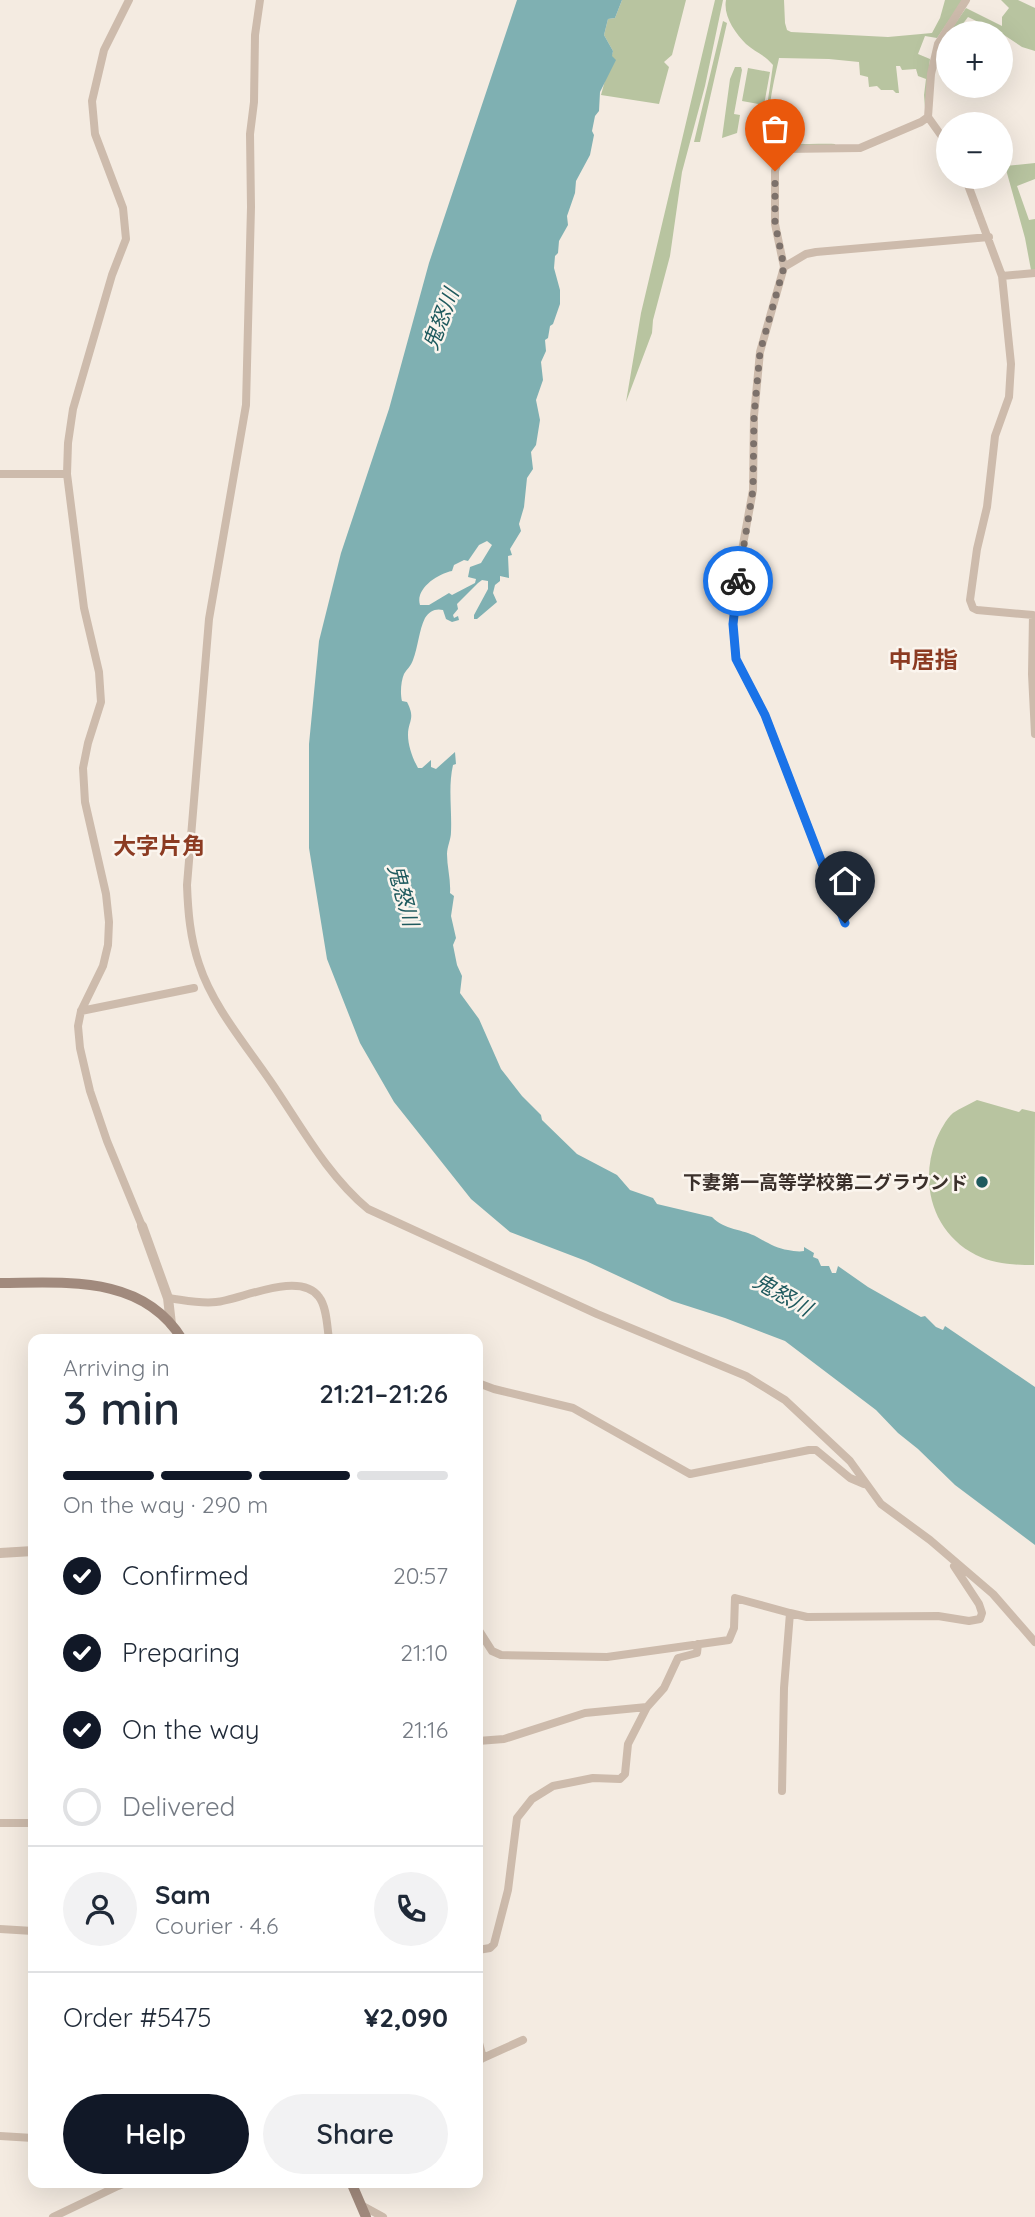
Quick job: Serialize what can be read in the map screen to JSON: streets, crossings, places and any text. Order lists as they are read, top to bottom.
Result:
{
  "districts": ["中居指", "大字片角"],
  "water": ["鬼怒川"],
  "places": ["下妻第一高等学校第二グラウンド"],
  "page": {
    "map_buttons": ["+", "−"],
    "heading": ["3 min", "Arriving in", "21:21–21:26"],
    "panel": [
      "Sam",
      "Courier · 4.6",
      "Order #5475",
      "¥2,090"
    ],
    "bar": "On the way · 290 m",
    "list": [
      ["Confirmed", "20:57"],
      ["Preparing", "21:10"],
      ["On the way", "21:16"],
      "Delivered"
    ],
    "buttons": ["Help", "Share"]
  }
}
